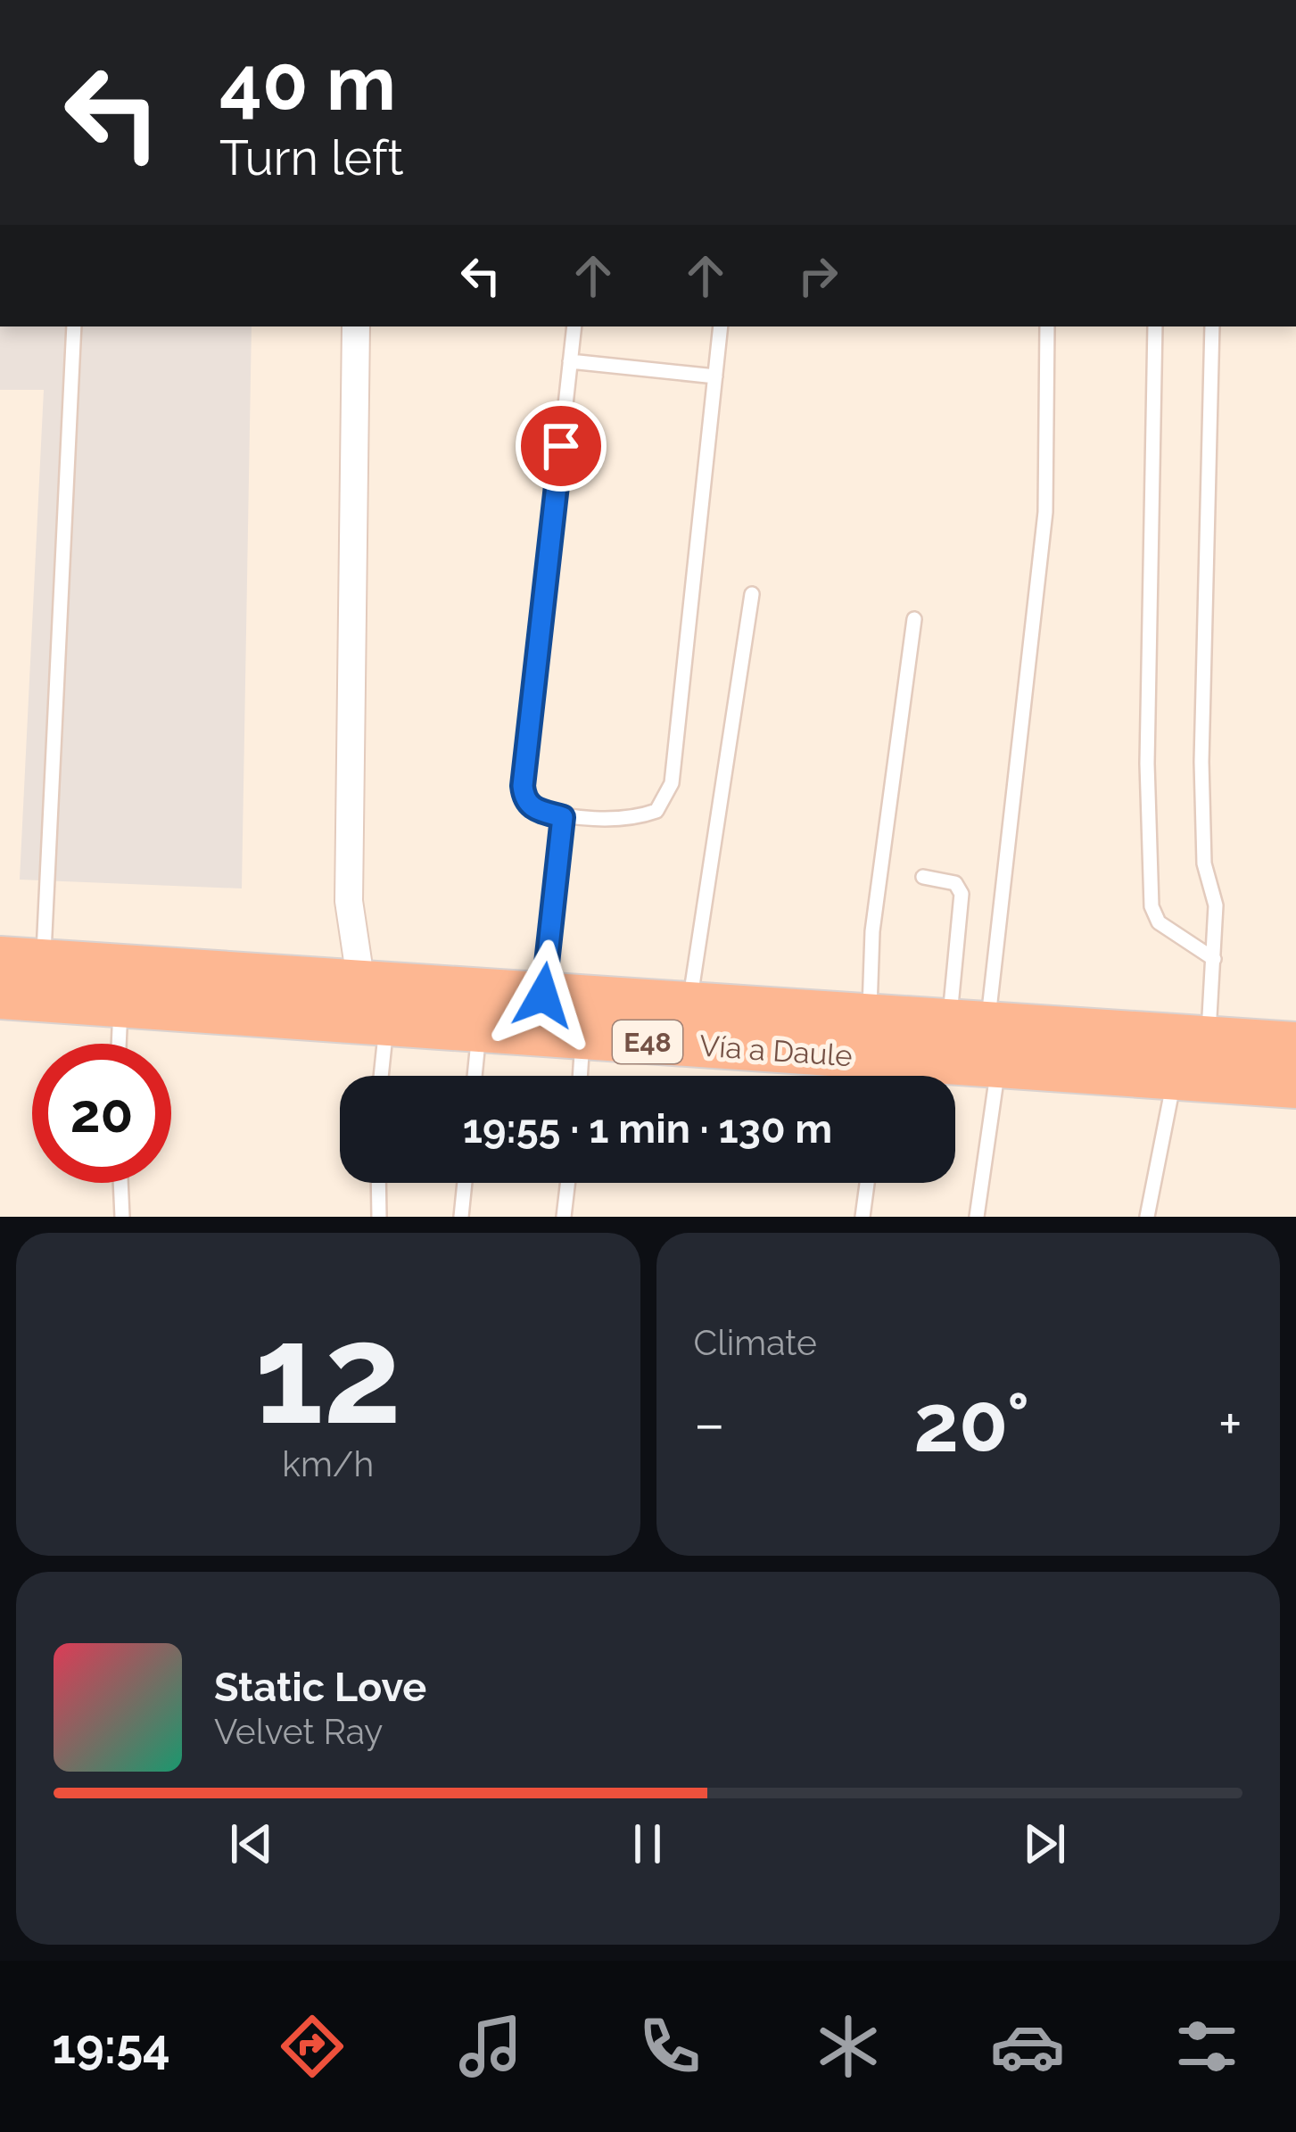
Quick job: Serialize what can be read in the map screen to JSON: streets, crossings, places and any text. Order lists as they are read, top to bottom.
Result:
{
  "streets": {
    "highway": ["E48", "Vía a Daule"]
  },
  "page": {
    "turn": ["40 m", "Turn left"],
    "limit": "20",
    "trip": "19:55 · 1 min · 130 m",
    "tile": [
      ["12", "km/h"],
      "Climate"
    ],
    "heat": ["−", "20°", "+"],
    "song": ["Static Love", "Velvet Ray"],
    "tabs": "19:54"
  }
}
